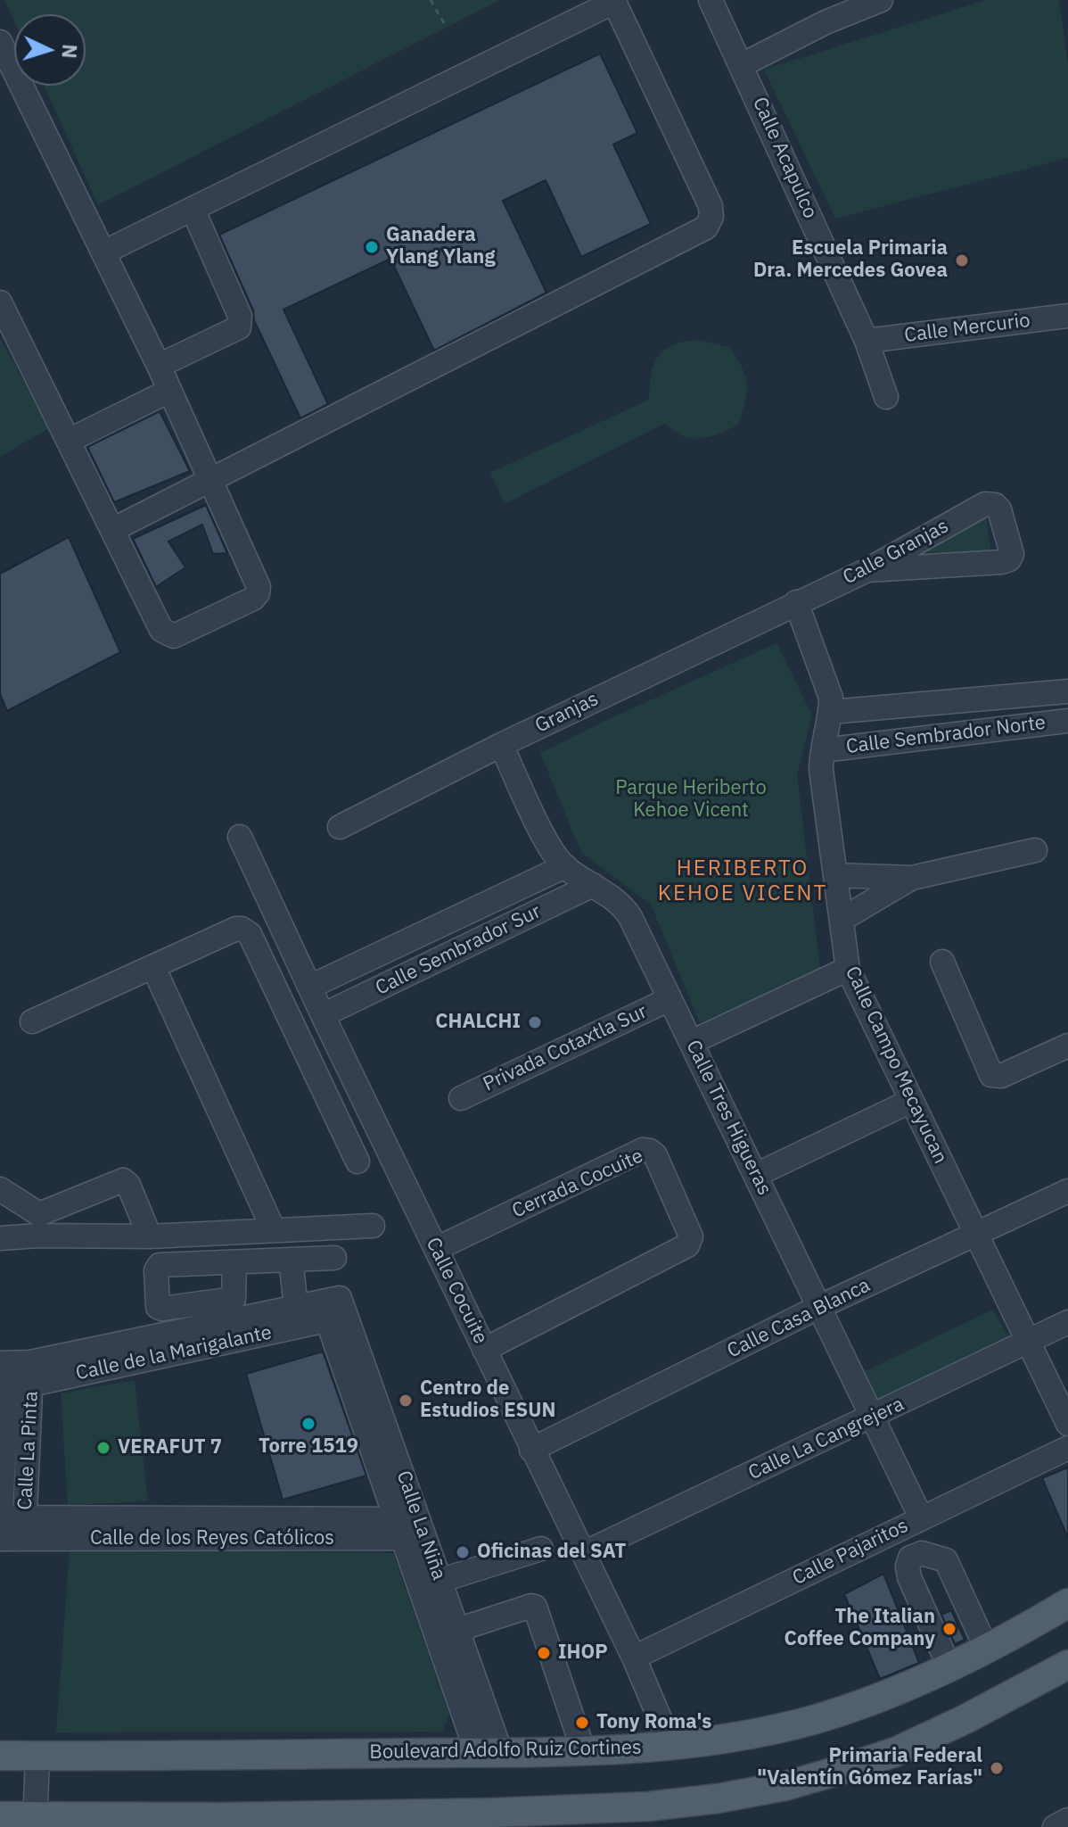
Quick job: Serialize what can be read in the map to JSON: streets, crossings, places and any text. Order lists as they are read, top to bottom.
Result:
{
  "streets": {
    "main road": ["Boulevard Adolfo Ruiz Cortines"],
    "street": [
      "Calle Acapulco",
      "Calle Mercurio",
      "Calle Granjas",
      "Granjas",
      "Calle Sembrador Norte",
      "Calle Sembrador Sur",
      "Privada Cotaxtla Sur",
      "Calle Campo Mecayucan",
      "Calle Tres Higueras",
      "Cerrada Cocuite",
      "Calle Cocuite",
      "Calle Casa Blanca",
      "Calle de la Marigalante",
      "Calle La Cangrejera",
      "Calle La Pinta",
      "Calle La Niña",
      "Calle de los Reyes Católicos",
      "Calle Pajaritos"
    ]
  },
  "crossings": [
    ["Calle Acapulco", "Calle Mercurio"],
    ["Calle Granjas", "Granjas"],
    ["Calle Granjas", "Calle Campo Mecayucan"],
    ["Granjas", "Calle Campo Mecayucan"],
    ["Granjas", "Calle Tres Higueras"],
    ["Calle Sembrador Norte", "Calle Campo Mecayucan"],
    ["Calle Sembrador Sur", "Calle Tres Higueras"],
    ["Calle Sembrador Sur", "Calle Cocuite"],
    ["Privada Cotaxtla Sur", "Calle Tres Higueras"],
    ["Calle Campo Mecayucan", "Calle Casa Blanca"],
    ["Calle Campo Mecayucan", "Calle La Cangrejera"],
    ["Calle Tres Higueras", "Calle Casa Blanca"],
    ["Calle Tres Higueras", "Calle La Cangrejera"],
    ["Calle Tres Higueras", "Calle Pajaritos"],
    ["Cerrada Cocuite", "Calle Cocuite"],
    ["Calle Cocuite", "Calle Casa Blanca"],
    ["Calle Cocuite", "Calle La Cangrejera"],
    ["Calle Cocuite", "Calle Pajaritos"],
    ["Calle Cocuite", "Boulevard Adolfo Ruiz Cortines"],
    ["Calle de la Marigalante", "Calle La Pinta"],
    ["Calle de la Marigalante", "Calle La Niña"],
    ["Calle La Pinta", "Calle de los Reyes Católicos"],
    ["Calle La Niña", "Calle de los Reyes Católicos"],
    ["Calle La Niña", "Boulevard Adolfo Ruiz Cortines"]
  ],
  "districts": ["HERIBERTO KEHOE VICENT"],
  "parks": ["Parque Heriberto Kehoe Vicent"],
  "places": [
    "Ganadera Ylang Ylang",
    "Escuela Primaria Dra. Mercedes Govea",
    "CHALCHI",
    "Centro de Estudios ESUN",
    "Torre 1519",
    "VERAFUT 7",
    "Oficinas del SAT",
    "The Italian Coffee Company",
    "IHOP",
    "Tony Roma's",
    "Primaria Federal \"Valentín Gómez Farías\""
  ],
  "north": "right"
}
